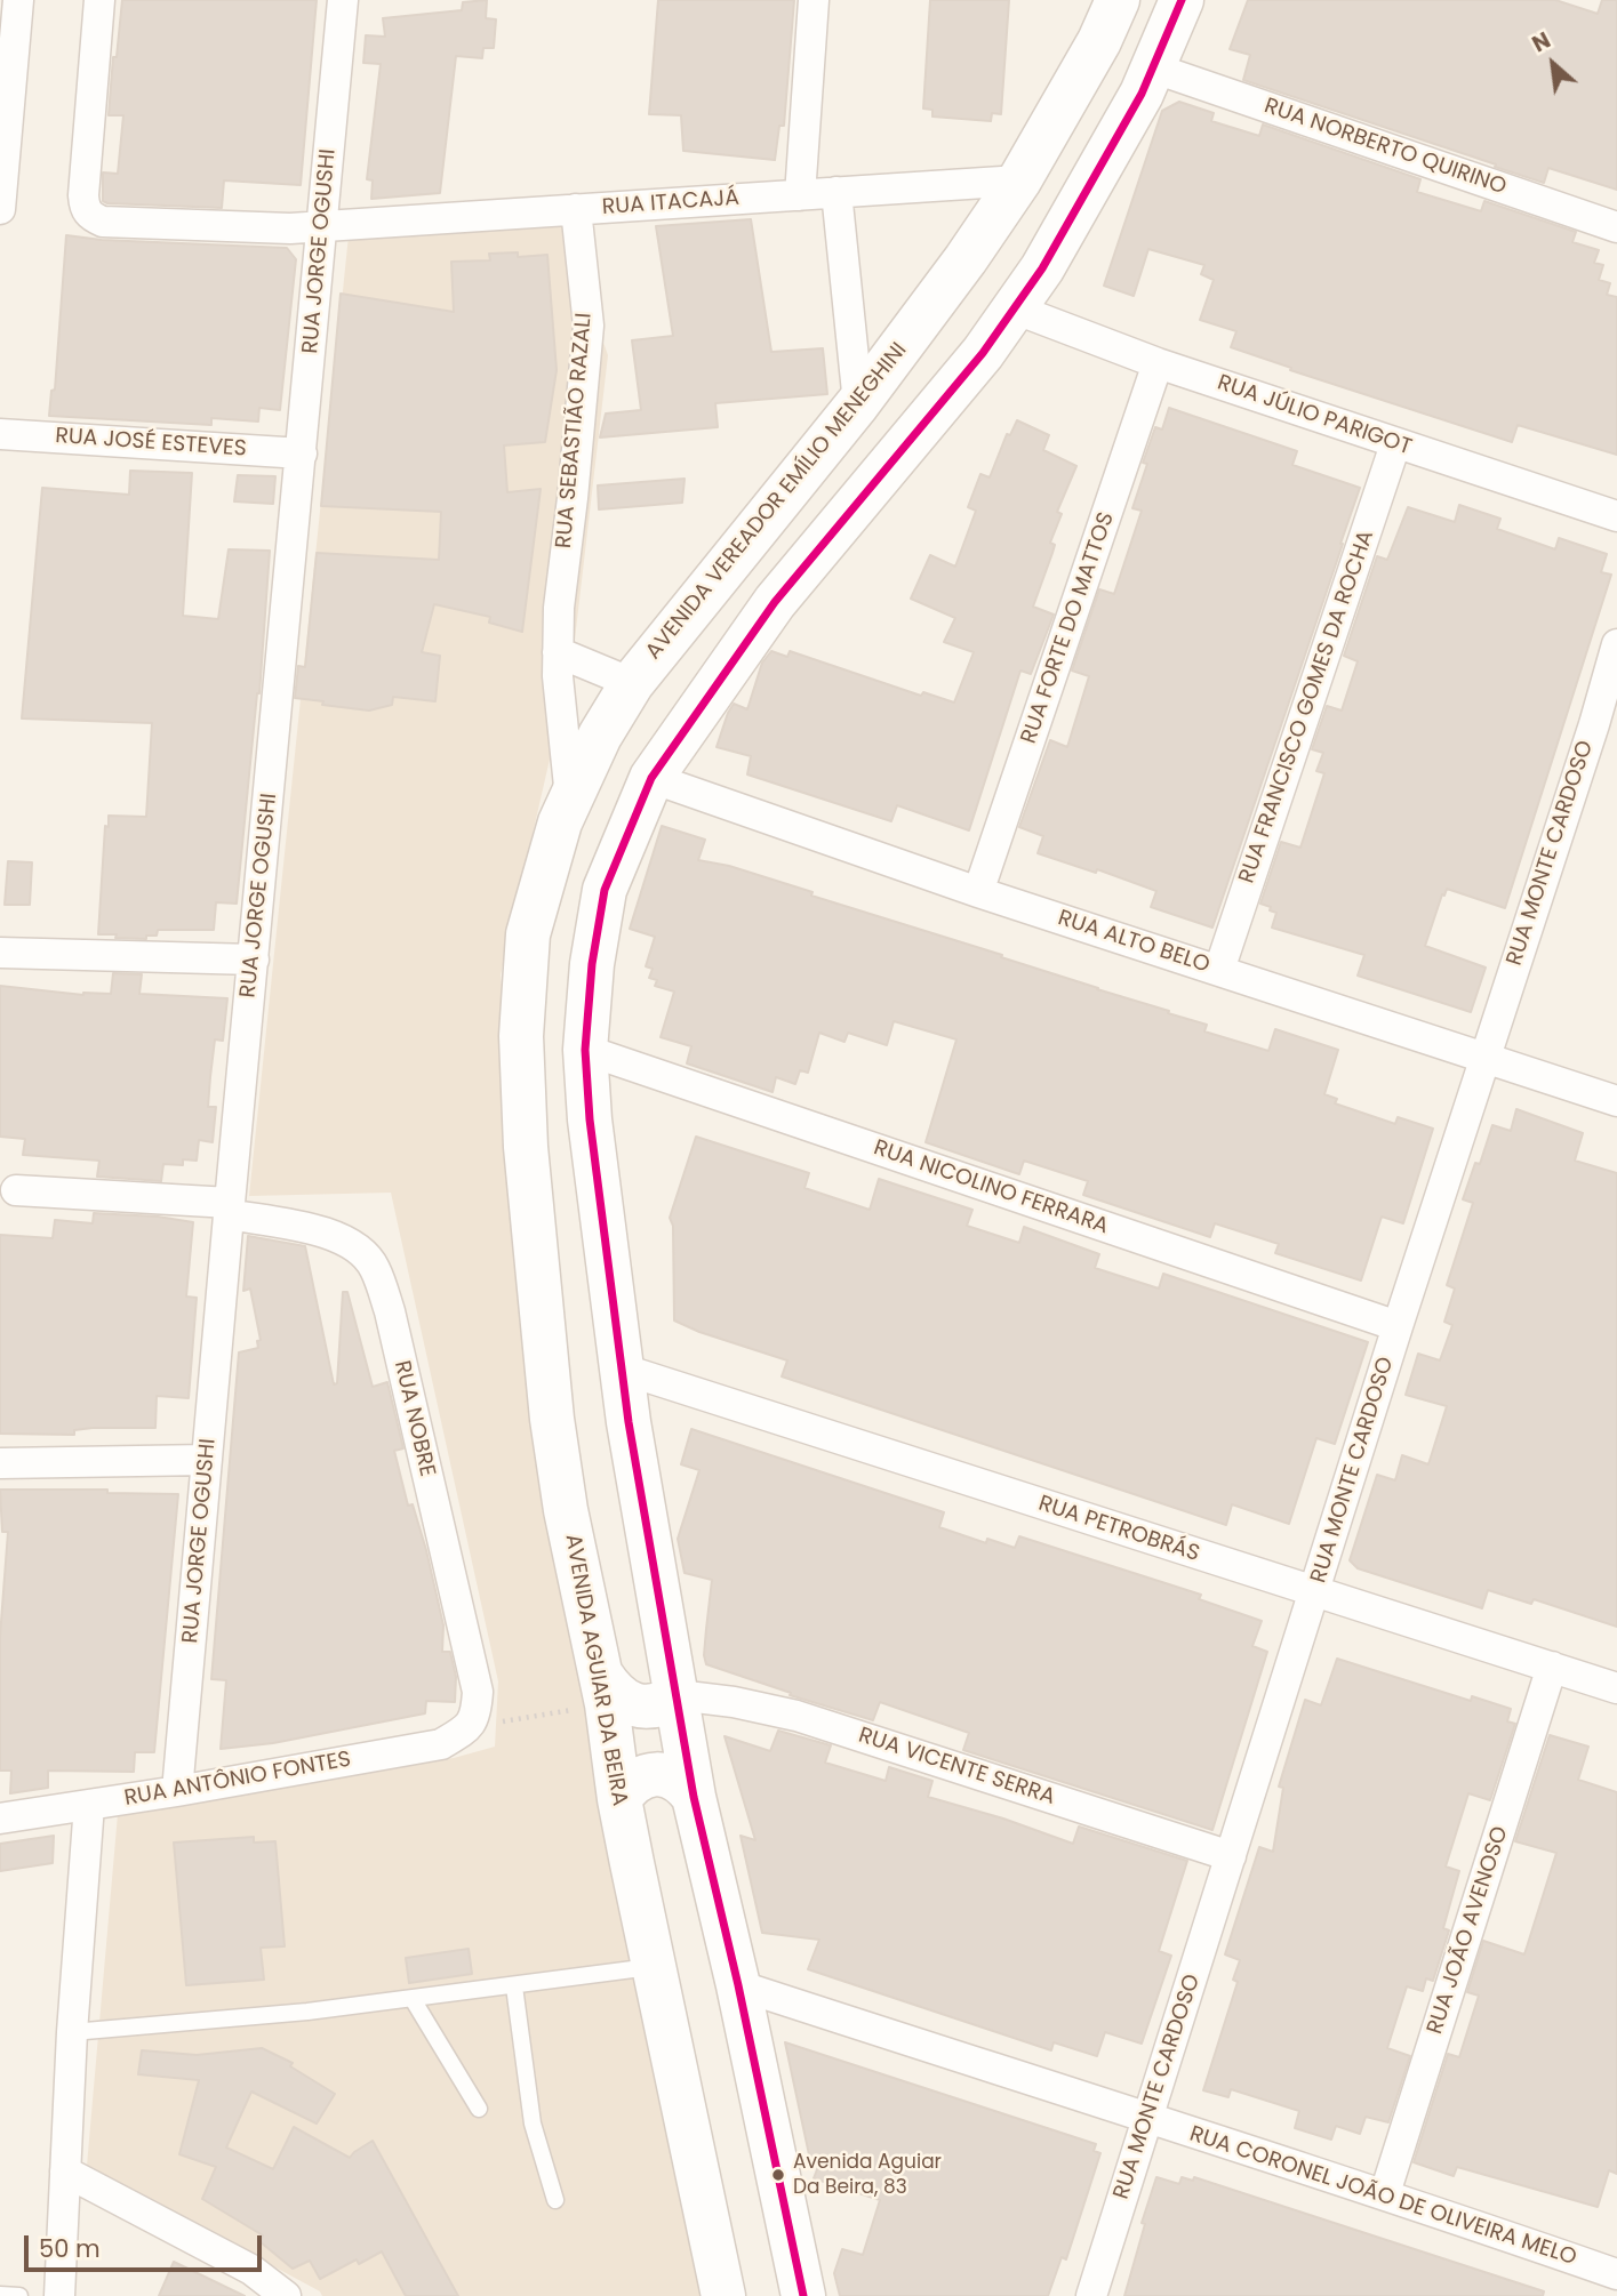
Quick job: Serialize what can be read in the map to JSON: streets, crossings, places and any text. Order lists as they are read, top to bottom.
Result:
{
  "streets": {
    "main road": ["AVENIDA VEREADOR EMÍLIO MENEGHINI", "AVENIDA AGUIAR DA BEIRA"],
    "street": [
      "RUA NORBERTO QUIRINO",
      "RUA ITACAJÁ",
      "RUA JORGE OGUSHI",
      "RUA JÚLIO PARIGOT",
      "RUA SEBASTIÃO RAZALI",
      "RUA JOSÉ ESTEVES",
      "RUA FORTE DO MATTOS",
      "RUA FRANCISCO GOMES DA ROCHA",
      "RUA MONTE CARDOSO",
      "RUA ALTO BELO",
      "RUA NICOLINO FERRARA",
      "RUA NOBRE",
      "RUA PETROBRÁS",
      "RUA VICENTE SERRA",
      "RUA ANTÔNIO FONTES",
      "RUA JOÃO AVENOSO",
      "RUA CORONEL JOÃO DE OLIVEIRA MELO"
    ]
  },
  "crossings": [
    ["RUA ITACAJÁ", "RUA JORGE OGUSHI"],
    ["RUA ITACAJÁ", "RUA SEBASTIÃO RAZALI"],
    ["RUA ITACAJÁ", "AVENIDA VEREADOR EMÍLIO MENEGHINI"],
    ["RUA JORGE OGUSHI", "RUA JOSÉ ESTEVES"],
    ["RUA JORGE OGUSHI", "RUA NOBRE"],
    ["RUA JORGE OGUSHI", "RUA ANTÔNIO FONTES"],
    ["RUA JÚLIO PARIGOT", "RUA FORTE DO MATTOS"],
    ["RUA JÚLIO PARIGOT", "RUA FRANCISCO GOMES DA ROCHA"],
    ["RUA SEBASTIÃO RAZALI", "AVENIDA VEREADOR EMÍLIO MENEGHINI"],
    ["AVENIDA VEREADOR EMÍLIO MENEGHINI", "AVENIDA AGUIAR DA BEIRA"],
    ["RUA FORTE DO MATTOS", "RUA ALTO BELO"],
    ["RUA FRANCISCO GOMES DA ROCHA", "RUA ALTO BELO"],
    ["RUA MONTE CARDOSO", "RUA ALTO BELO"],
    ["RUA MONTE CARDOSO", "RUA NICOLINO FERRARA"],
    ["RUA MONTE CARDOSO", "RUA PETROBRÁS"],
    ["RUA MONTE CARDOSO", "RUA VICENTE SERRA"],
    ["RUA MONTE CARDOSO", "RUA CORONEL JOÃO DE OLIVEIRA MELO"],
    ["RUA NOBRE", "RUA ANTÔNIO FONTES"],
    ["RUA PETROBRÁS", "RUA JOÃO AVENOSO"],
    ["RUA JOÃO AVENOSO", "RUA CORONEL JOÃO DE OLIVEIRA MELO"]
  ],
  "places": ["Avenida Aguiar Da Beira, 83"],
  "scale_bar": "50 m",
  "north": "top left"
}
